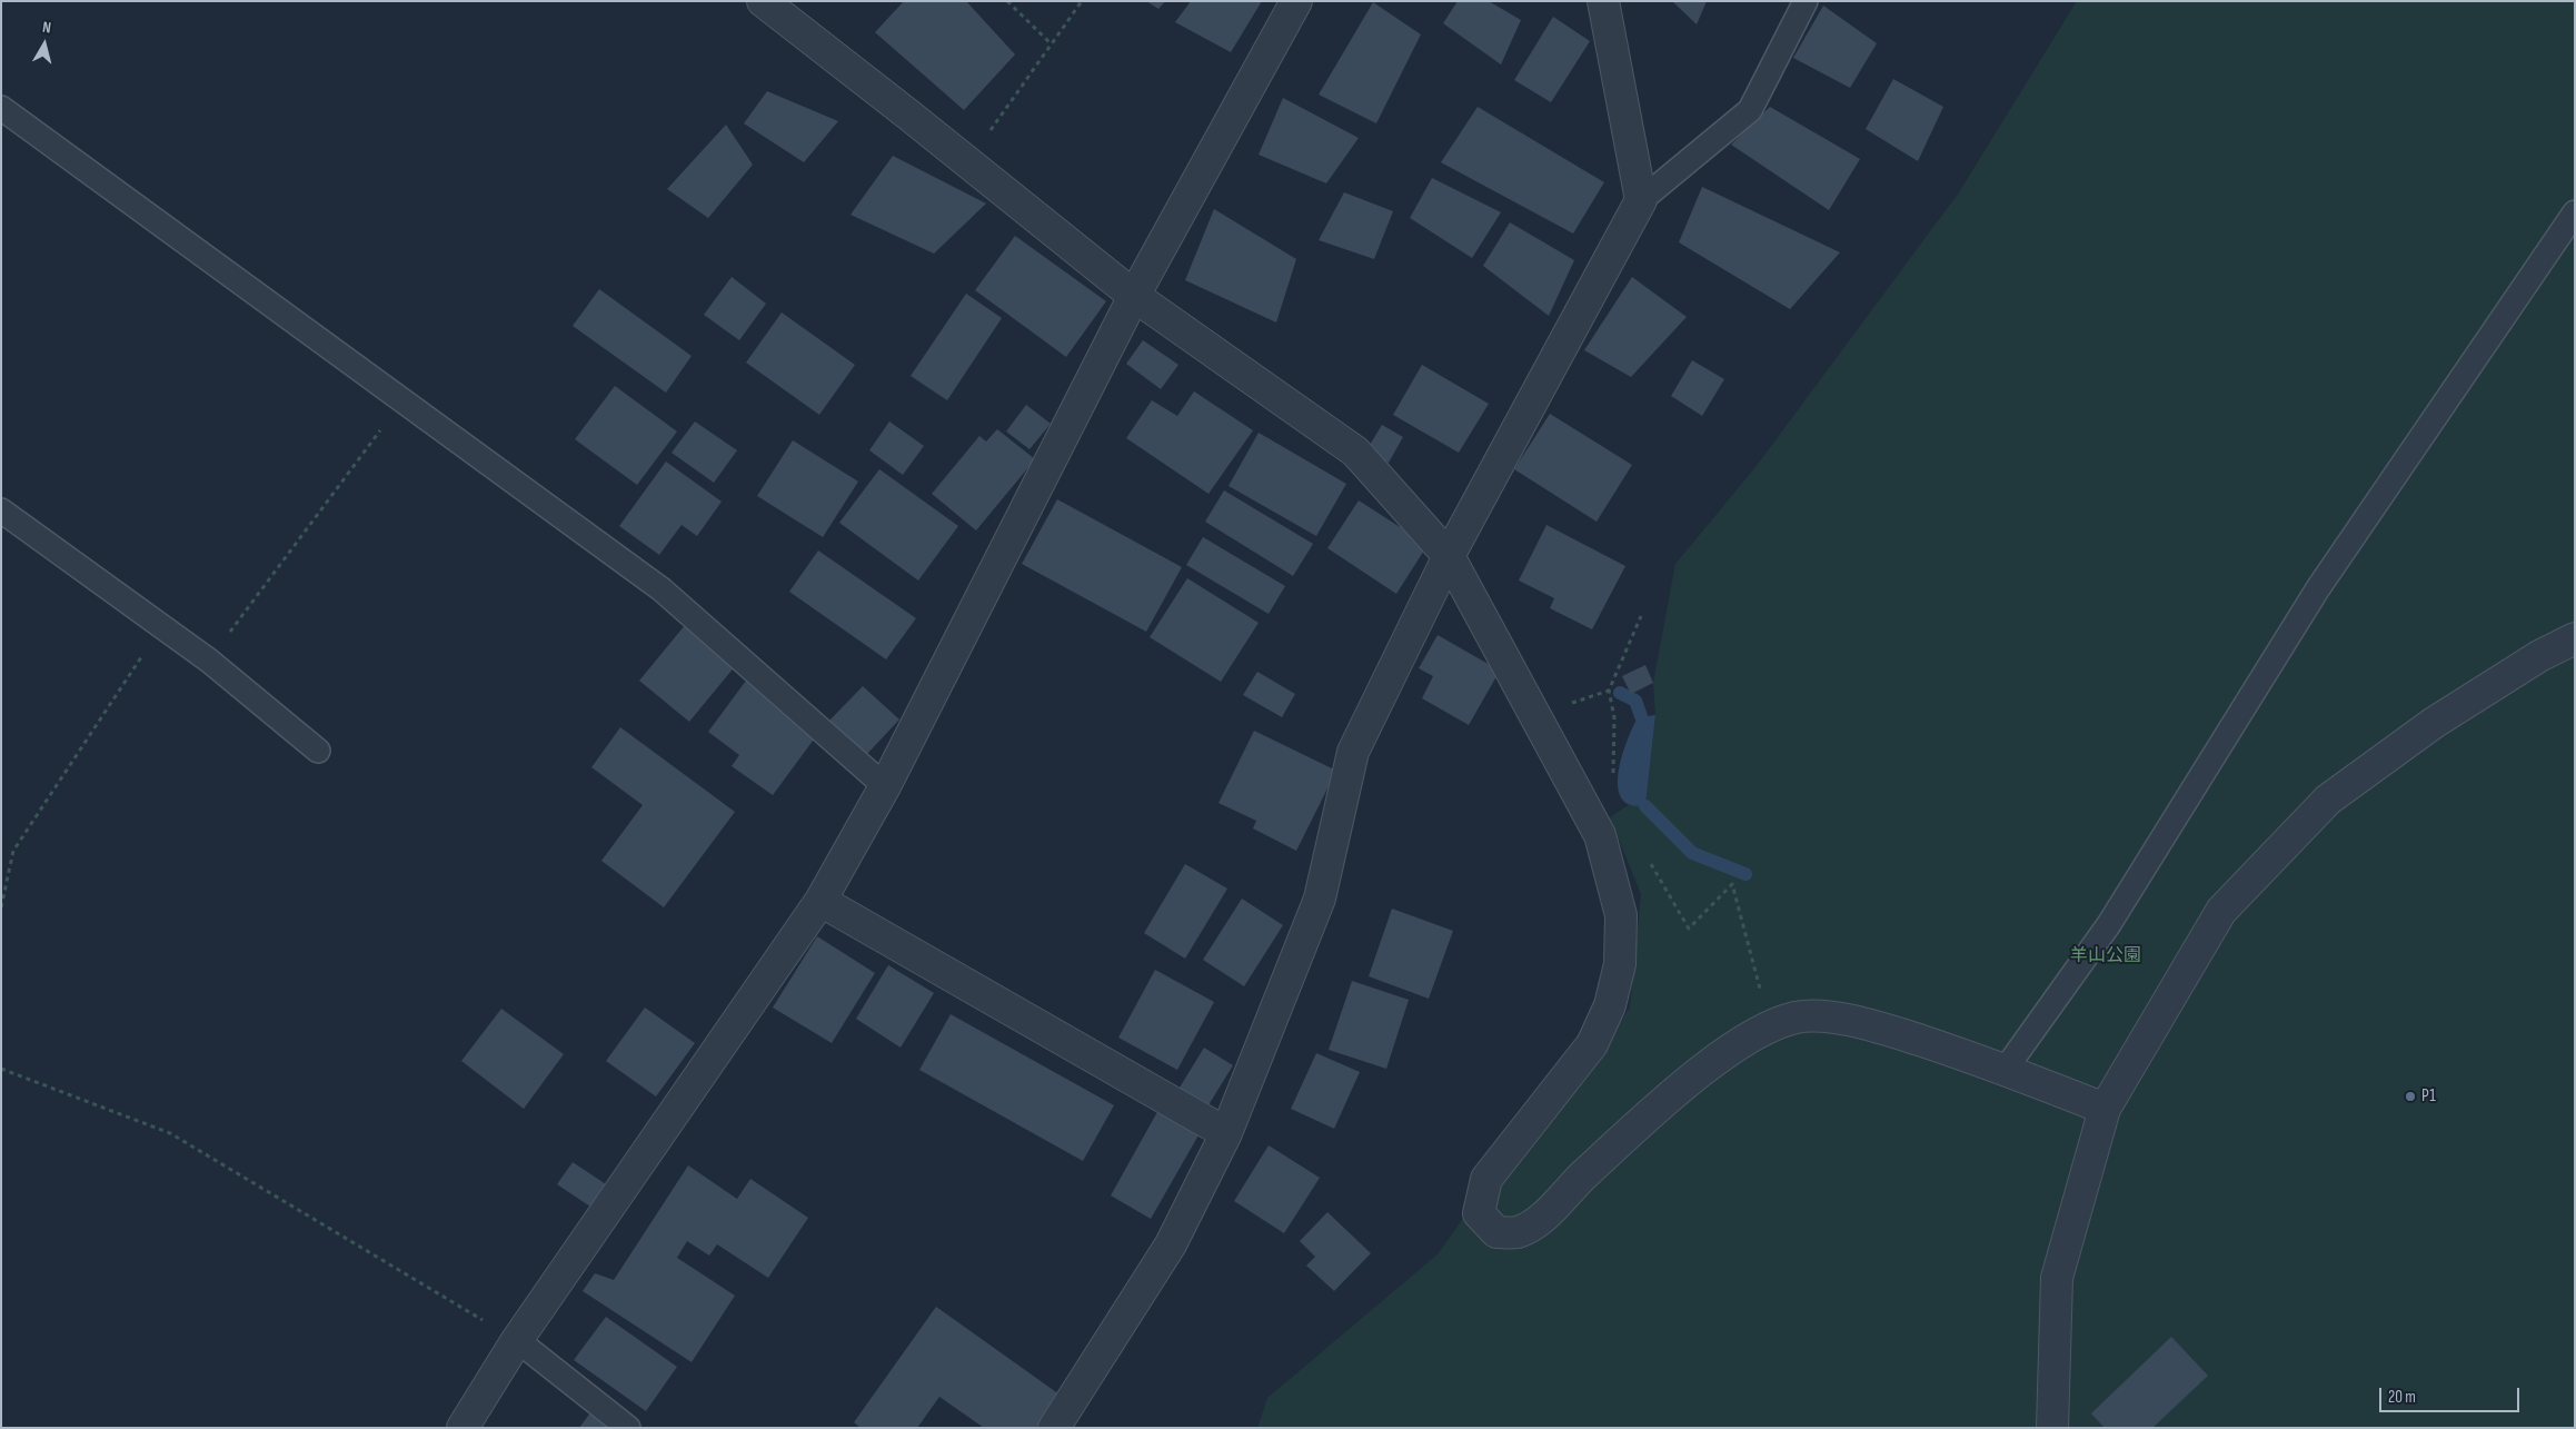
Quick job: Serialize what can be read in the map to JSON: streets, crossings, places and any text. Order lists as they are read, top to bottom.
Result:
{
  "parks": ["羊山公園"],
  "places": ["P1"],
  "scale_bar": "20 m",
  "north": "top"
}
